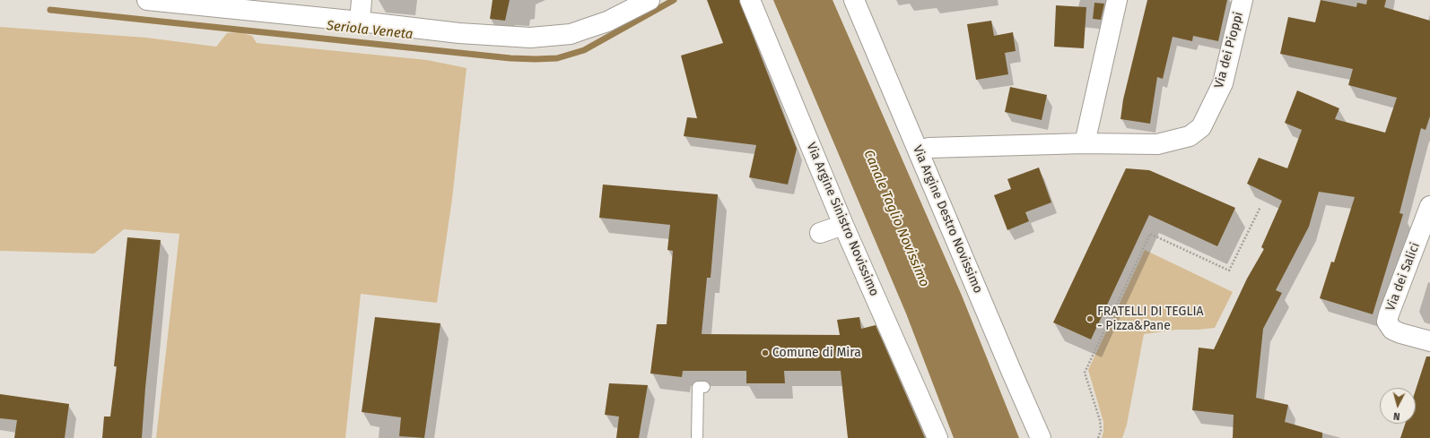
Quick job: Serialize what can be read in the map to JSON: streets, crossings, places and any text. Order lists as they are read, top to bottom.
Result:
{
  "streets": {
    "street": [
      "Via dei Pioppi",
      "Via Argine Sinistro Novissimo",
      "Via Argine Destro Novissimo",
      "Via dei Salici"
    ]
  },
  "crossings": [
    ["Via dei Pioppi", "Via Argine Destro Novissimo"]
  ],
  "water": ["Seriola Veneta", "Canale Taglio Novissimo"],
  "places": ["FRATELLI DI TEGLIA - Pizza&Pane", "Comune di Mira"],
  "north": "bottom"
}
